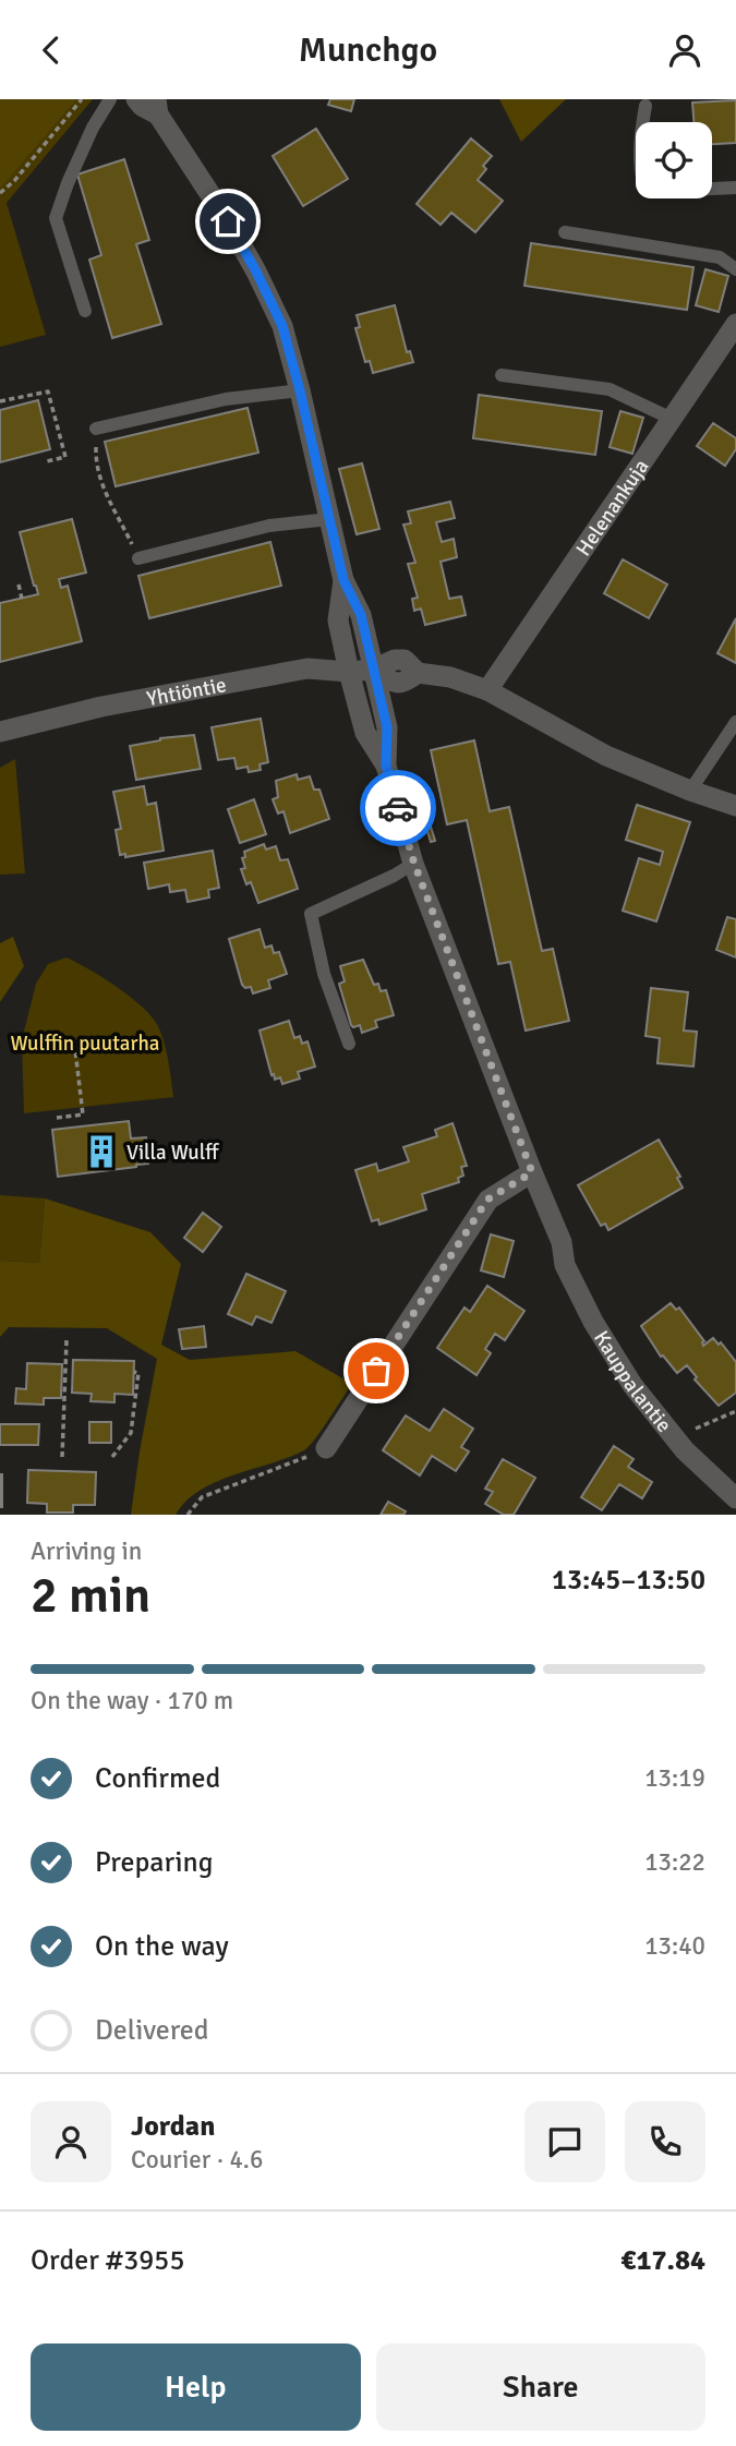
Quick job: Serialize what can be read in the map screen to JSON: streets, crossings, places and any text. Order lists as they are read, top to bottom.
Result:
{
  "streets": {
    "street": ["Helenankuja", "Yhtiöntie", "Kauppalantie"]
  },
  "crossings": [
    ["Helenankuja", "Yhtiöntie"],
    ["Yhtiöntie", "Kauppalantie"]
  ],
  "parks": ["Wulffin puutarha"],
  "places": {
    "building": ["Villa Wulff"]
  },
  "page": {
    "header": "Munchgo",
    "heading": ["2 min", "Arriving in", "13:45–13:50"],
    "panel": [
      "Jordan",
      "Courier · 4.6",
      "Order #3955",
      "€17.84"
    ],
    "bar": "On the way · 170 m",
    "list": [
      ["Confirmed", "13:19"],
      ["Preparing", "13:22"],
      ["On the way", "13:40"],
      "Delivered"
    ],
    "buttons": ["Help", "Share"]
  }
}
